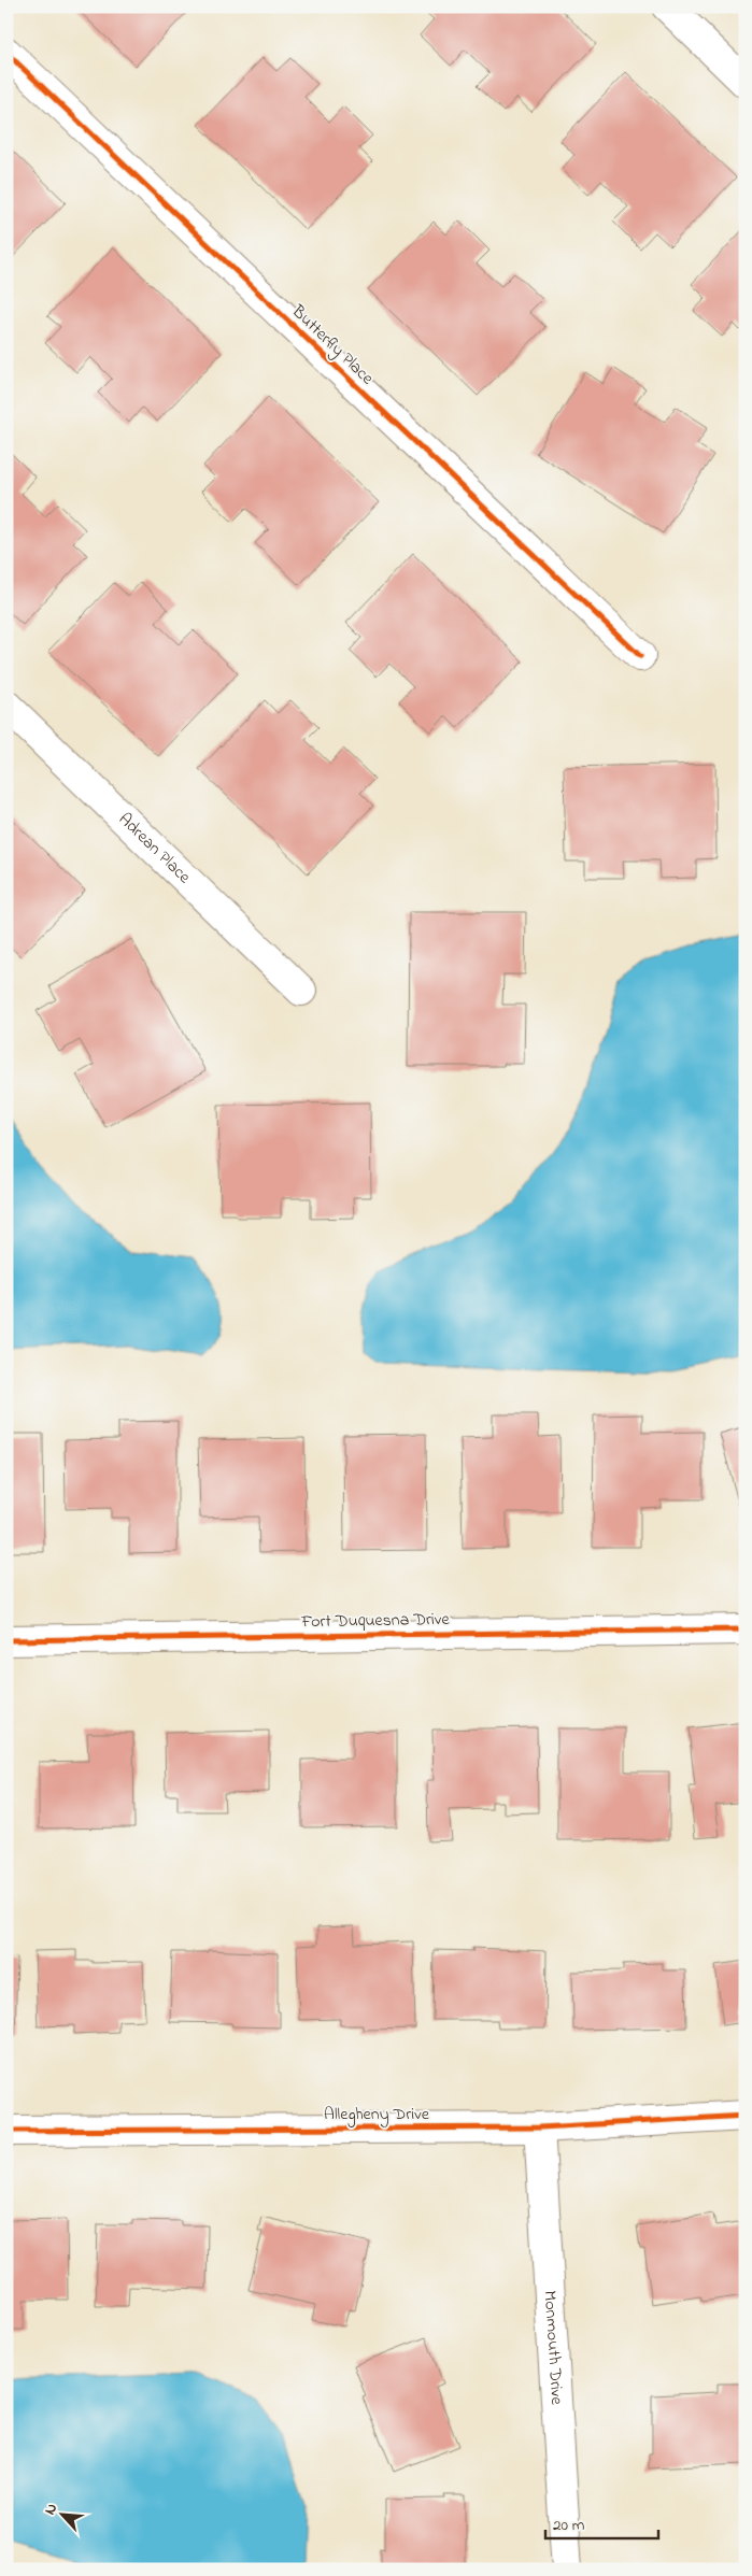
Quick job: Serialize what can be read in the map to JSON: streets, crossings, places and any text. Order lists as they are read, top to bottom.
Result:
{
  "streets": {
    "street": [
      "Butterfly Place",
      "Adrean Place",
      "Fort Duquesna Drive",
      "Allegheny Drive",
      "Monmouth Drive"
    ]
  },
  "crossings": [
    ["Allegheny Drive", "Monmouth Drive"]
  ],
  "scale_bar": "20 m",
  "north": "top left"
}
